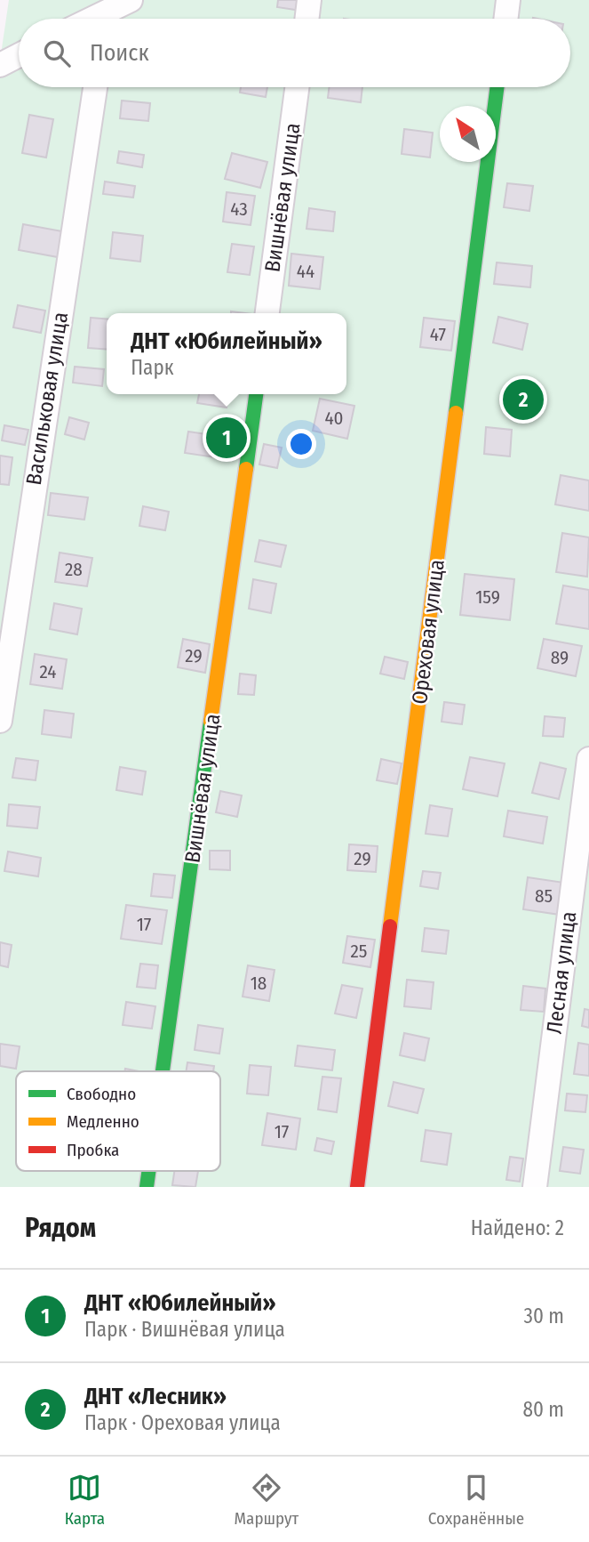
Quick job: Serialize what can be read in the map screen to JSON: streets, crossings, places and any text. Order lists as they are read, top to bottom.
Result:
{
  "streets": {
    "street": [
      "Вишнёвая улица",
      "Васильковая улица",
      "Ореховая улица",
      "Лесная улица"
    ]
  },
  "house_numbers": [
    "43",
    "44",
    "47",
    "40",
    "28",
    "159",
    "29",
    "89",
    "24",
    "29",
    "85",
    "17",
    "25",
    "18",
    "17"
  ],
  "legend": ["Свободно", "Медленно", "Пробка"],
  "north": "top left",
  "page": {
    "search": "Поиск",
    "popup": ["ДНТ «Юбилейный»", "Парк"],
    "pins": ["2", "1"],
    "heading": ["Рядом", "Найдено: 2"],
    "list": [
      {
        "mark": "1",
        "name": "ДНТ «Юбилейный»",
        "note": "Парк · Вишнёвая улица",
        "value": "30 m"
      },
      {
        "mark": "2",
        "name": "ДНТ «Лесник»",
        "note": "Парк · Ореховая улица",
        "value": "80 m"
      }
    ],
    "nav": ["Карта", "Маршрут", "Сохранённые"]
  }
}
